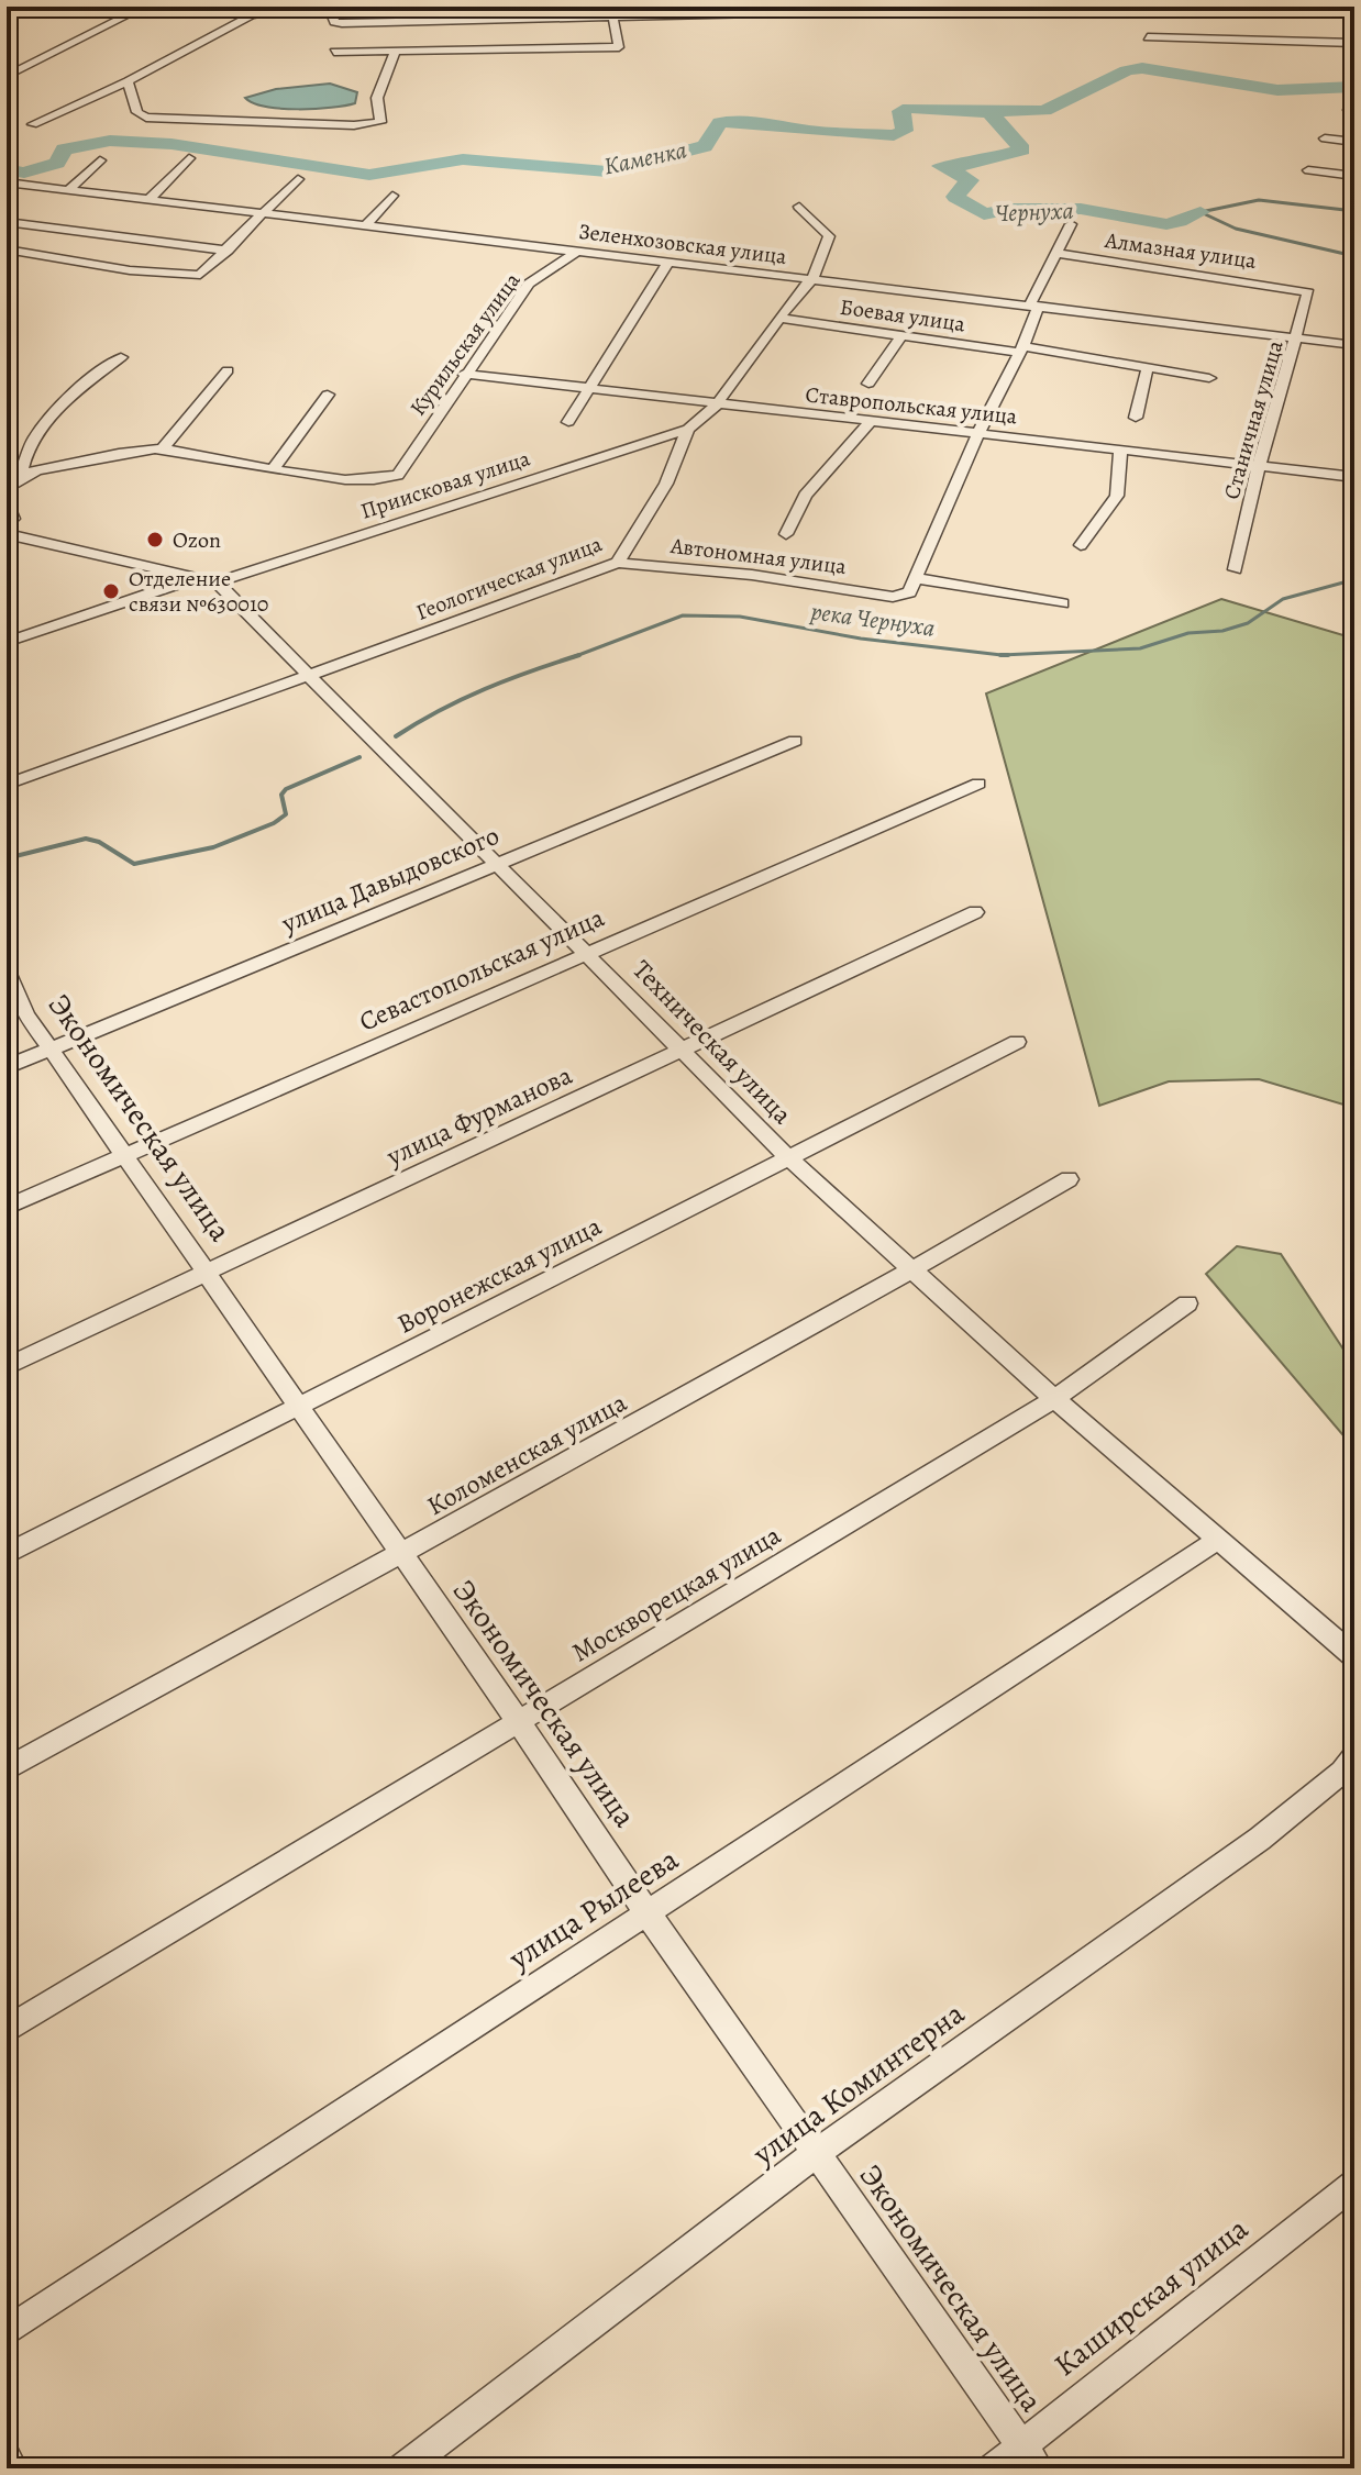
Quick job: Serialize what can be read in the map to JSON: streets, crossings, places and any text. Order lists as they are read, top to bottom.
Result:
{
  "streets": {
    "street": [
      "Зеленхозовская улица",
      "Алмазная улица",
      "Боевая улица",
      "Курильская улица",
      "Ставропольская улица",
      "Станичная улица",
      "Приисковая улица",
      "Автономная улица",
      "Геологическая улица",
      "улица Давыдовского",
      "Севастопольская улица",
      "Техническая улица",
      "улица Фурманова",
      "Экономическая улица",
      "Воронежская улица",
      "Коломенская улица",
      "Москворецкая улица",
      "улица Рылеева",
      "улица Коминтерна",
      "Каширская улица"
    ]
  },
  "crossings": [
    ["Зеленхозовская улица", "Курильская улица"],
    ["Зеленхозовская улица", "Станичная улица"],
    ["Зеленхозовская улица", "Геологическая улица"],
    ["Алмазная улица", "Станичная улица"],
    ["Боевая улица", "Геологическая улица"],
    ["Курильская улица", "Ставропольская улица"],
    ["Ставропольская улица", "Станичная улица"],
    ["Ставропольская улица", "Геологическая улица"],
    ["Приисковая улица", "Геологическая улица"],
    ["Приисковая улица", "Техническая улица"],
    ["Автономная улица", "Геологическая улица"],
    ["Геологическая улица", "Техническая улица"],
    ["улица Давыдовского", "Техническая улица"],
    ["улица Давыдовского", "Экономическая улица"],
    ["Севастопольская улица", "Техническая улица"],
    ["Севастопольская улица", "Экономическая улица"],
    ["Техническая улица", "улица Фурманова"],
    ["Техническая улица", "Воронежская улица"],
    ["Техническая улица", "Коломенская улица"],
    ["Техническая улица", "Москворецкая улица"],
    ["Техническая улица", "улица Рылеева"],
    ["улица Фурманова", "Экономическая улица"],
    ["Экономическая улица", "Воронежская улица"],
    ["Экономическая улица", "Коломенская улица"],
    ["Экономическая улица", "Москворецкая улица"],
    ["Экономическая улица", "улица Рылеева"],
    ["Экономическая улица", "улица Коминтерна"],
    ["Экономическая улица", "Каширская улица"]
  ],
  "water": ["Каменка", "Чернуха", "река Чернуха"],
  "places": ["Ozon", "Отделение связи №630010"]
}
